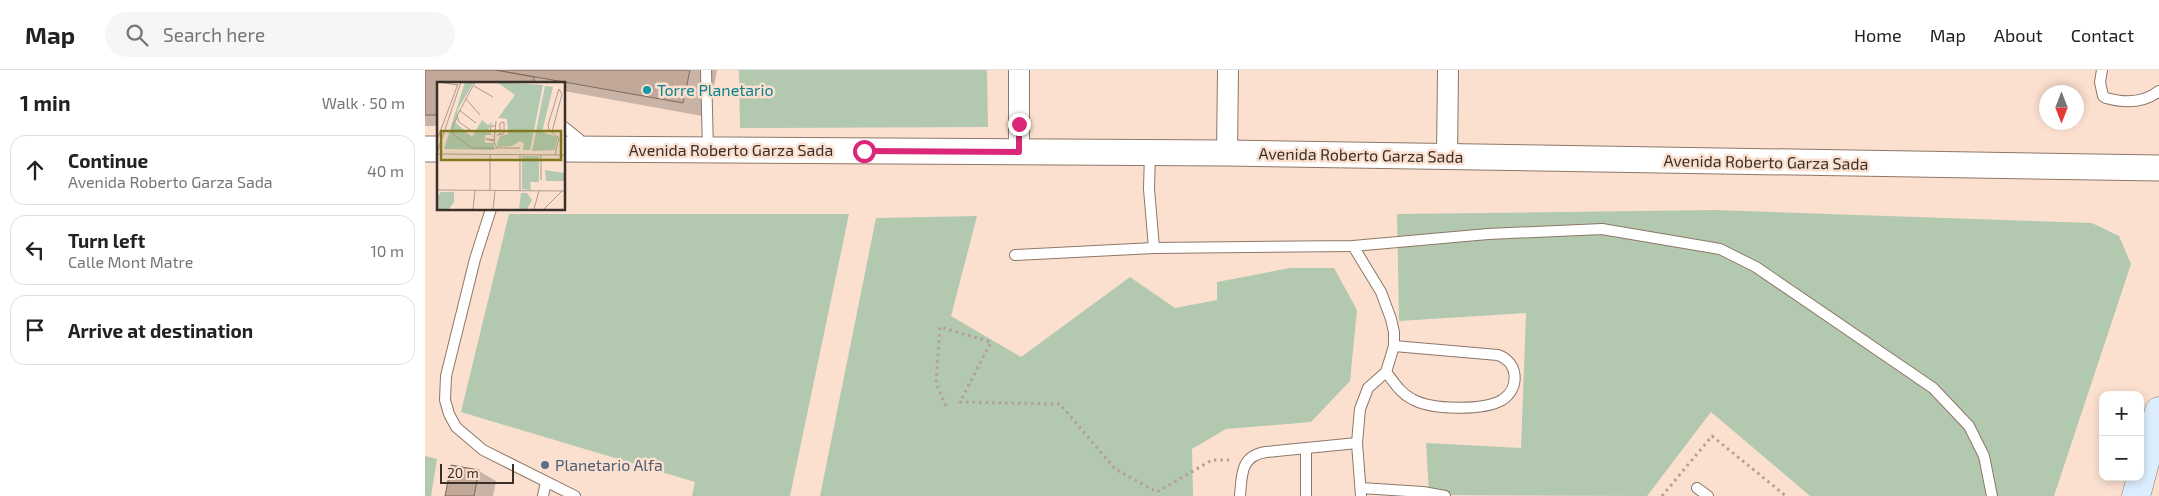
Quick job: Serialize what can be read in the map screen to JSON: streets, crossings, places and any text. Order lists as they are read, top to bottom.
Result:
{
  "streets": {
    "street": ["Avenida Roberto Garza Sada"]
  },
  "places": ["Torre Planetario", "Planetario Alfa"],
  "scale_bar": "20 m",
  "north": "bottom",
  "page": {
    "header": "Map",
    "search": "Search here",
    "nav": [
      "Home",
      "Map",
      "About",
      "Contact"
    ],
    "heading": ["1 min", "Walk · 50 m"],
    "list": [
      ["Continue", "Avenida Roberto Garza Sada", "40 m"],
      ["Turn left", "Calle Mont Matre", "10 m"],
      "Arrive at destination"
    ],
    "map_buttons": ["+", "−"],
    "scale": "20 m"
  }
}
